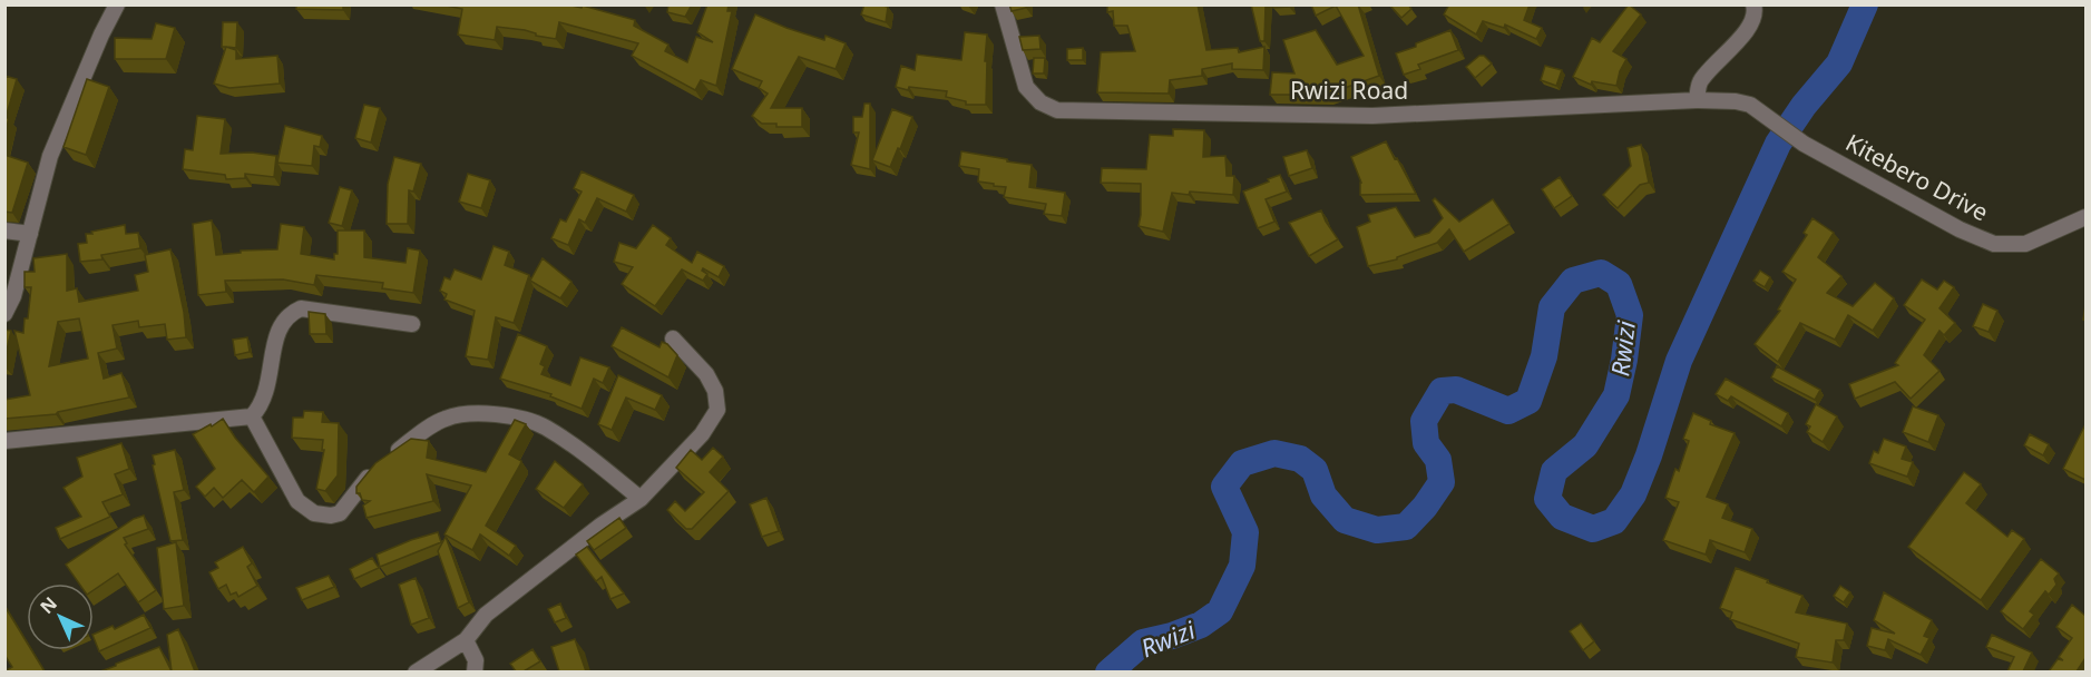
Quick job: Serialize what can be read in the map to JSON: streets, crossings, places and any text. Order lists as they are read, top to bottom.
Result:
{
  "streets": {
    "street": ["Rwizi Road", "Kitebero Drive"]
  },
  "crossings": [
    ["Rwizi Road", "Kitebero Drive"]
  ],
  "water": ["Rwizi"],
  "north": "top left"
}
